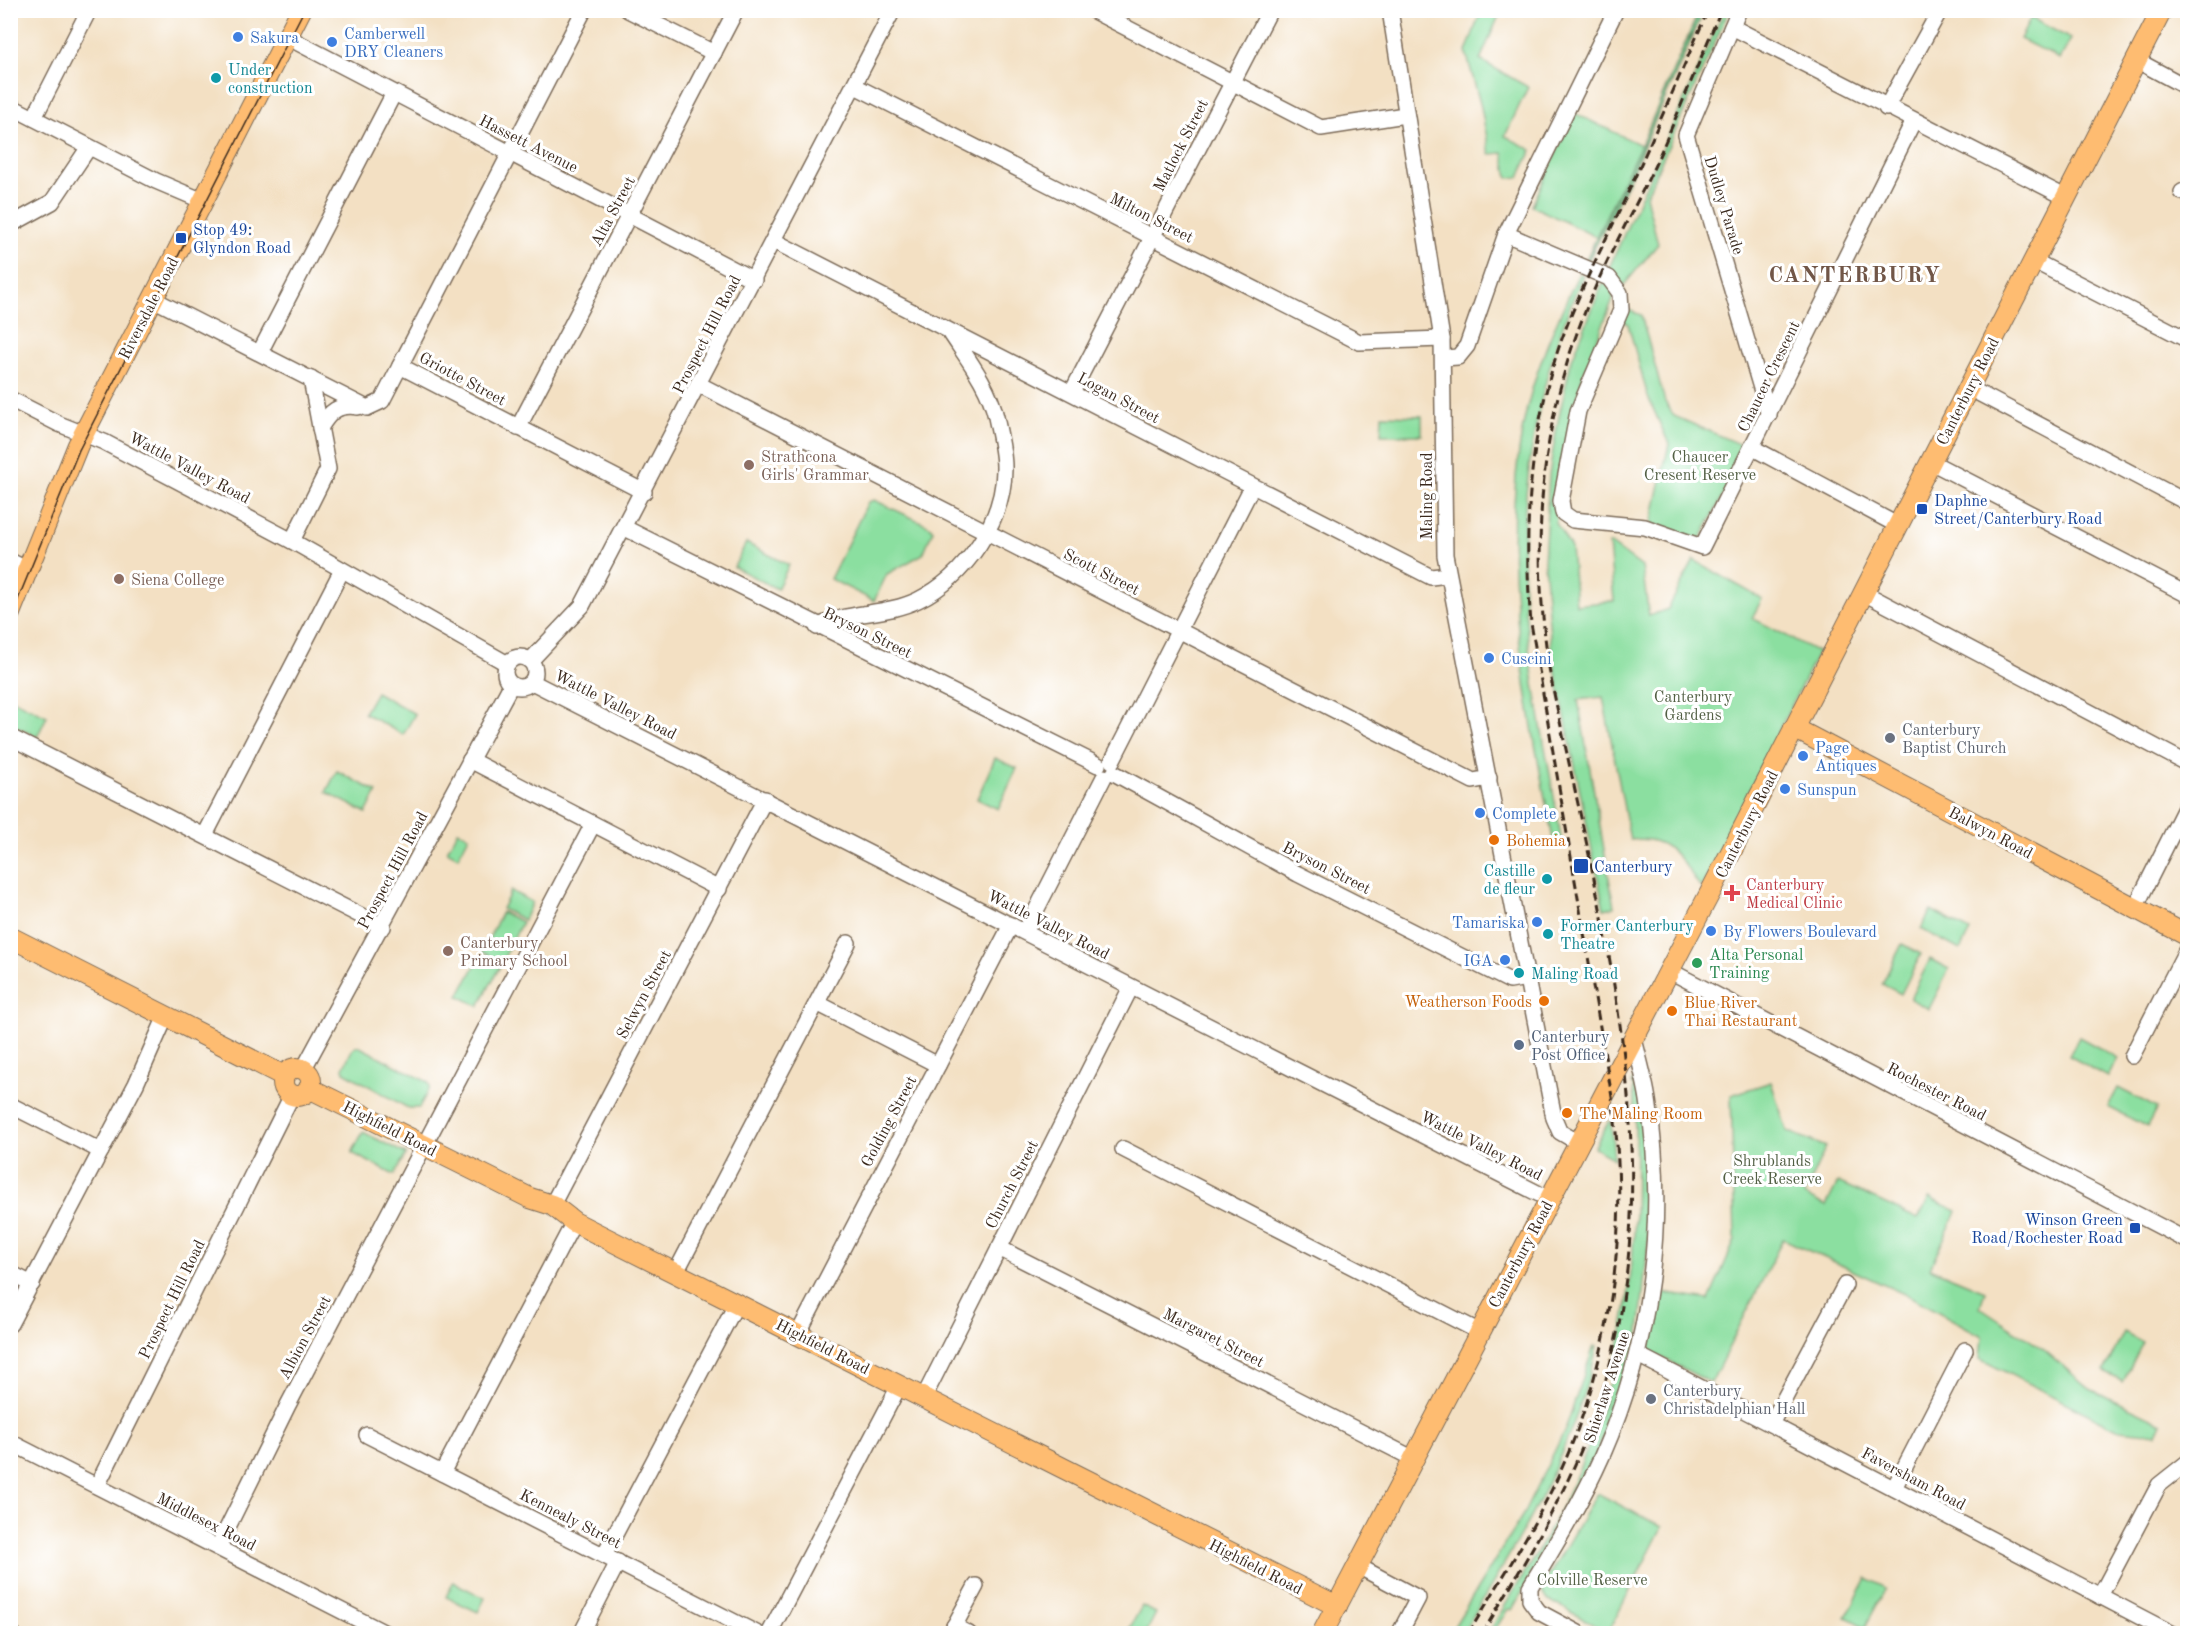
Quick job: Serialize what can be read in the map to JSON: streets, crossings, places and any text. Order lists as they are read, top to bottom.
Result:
{
  "streets": {
    "main road": [
      "Riversdale Road",
      "Canterbury Road",
      "Balwyn Road",
      "Highfield Road"
    ],
    "street": [
      "Hassett Avenue",
      "Matlock Street",
      "Dudley Parade",
      "Alta Street",
      "Milton Street",
      "Prospect Hill Road",
      "Chaucer Crescent",
      "Griotte Street",
      "Logan Street",
      "Wattle Valley Road",
      "Maling Road",
      "Scott Street",
      "Bryson Street",
      "Selwyn Street",
      "Rochester Road",
      "Golding Street",
      "Church Street",
      "Albion Street",
      "Margaret Street",
      "Shierlaw Avenue",
      "Faversham Road",
      "Kennealy Street",
      "Middlesex Road"
    ]
  },
  "crossings": [
    ["Hassett Avenue", "Alta Street"],
    ["Hassett Avenue", "Riversdale Road"],
    ["Hassett Avenue", "Prospect Hill Road"],
    ["Matlock Street", "Milton Street"],
    ["Matlock Street", "Logan Street"],
    ["Dudley Parade", "Chaucer Crescent"],
    ["Alta Street", "Griotte Street"],
    ["Milton Street", "Prospect Hill Road"],
    ["Milton Street", "Maling Road"],
    ["Riversdale Road", "Wattle Valley Road"],
    ["Prospect Hill Road", "Griotte Street"],
    ["Prospect Hill Road", "Logan Street"],
    ["Prospect Hill Road", "Wattle Valley Road"],
    ["Prospect Hill Road", "Scott Street"],
    ["Prospect Hill Road", "Bryson Street"],
    ["Prospect Hill Road", "Highfield Road"],
    ["Prospect Hill Road", "Middlesex Road"],
    ["Canterbury Road", "Wattle Valley Road"],
    ["Canterbury Road", "Maling Road"],
    ["Canterbury Road", "Balwyn Road"],
    ["Canterbury Road", "Rochester Road"],
    ["Canterbury Road", "Highfield Road"],
    ["Canterbury Road", "Margaret Street"],
    ["Canterbury Road", "Shierlaw Avenue"],
    ["Logan Street", "Maling Road"],
    ["Logan Street", "Golding Street"],
    ["Wattle Valley Road", "Selwyn Street"],
    ["Wattle Valley Road", "Golding Street"],
    ["Wattle Valley Road", "Church Street"],
    ["Maling Road", "Scott Street"],
    ["Maling Road", "Bryson Street"],
    ["Scott Street", "Golding Street"],
    ["Bryson Street", "Golding Street"],
    ["Selwyn Street", "Highfield Road"],
    ["Golding Street", "Highfield Road"],
    ["Highfield Road", "Church Street"],
    ["Highfield Road", "Albion Street"],
    ["Church Street", "Margaret Street"],
    ["Albion Street", "Middlesex Road"],
    ["Shierlaw Avenue", "Faversham Road"]
  ],
  "districts": ["CANTERBURY"],
  "parks": [
    "Chaucer Cresent Reserve",
    "Canterbury Gardens",
    "Shrublands Creek Reserve",
    "Colville Reserve"
  ],
  "places": {
    "other": [
      "Sakura",
      "Camberwell DRY Cleaners",
      "Under construction",
      "Strathcona Girls' Grammar",
      "Siena College",
      "Cuscini",
      "Canterbury Baptist Church",
      "Page Antiques",
      "Sunspun",
      "Complete",
      "Bohemia",
      "Castille de fleur",
      "Tamariska",
      "By Flowers Boulevard",
      "Former Canterbury Theatre",
      "Canterbury Primary School",
      "IGA",
      "Alta Personal Training",
      "Maling Road",
      "Weatherson Foods",
      "Blue River Thai Restaurant",
      "Canterbury Post Office",
      "The Maling Room",
      "Canterbury Christadelphian Hall"
    ],
    "transit": [
      "Stop 49: Glyndon Road",
      "Daphne Street/Canterbury Road",
      "Canterbury",
      "Winson Green Road/Rochester Road"
    ],
    "health": ["Canterbury Medical Clinic"]
  }
}
